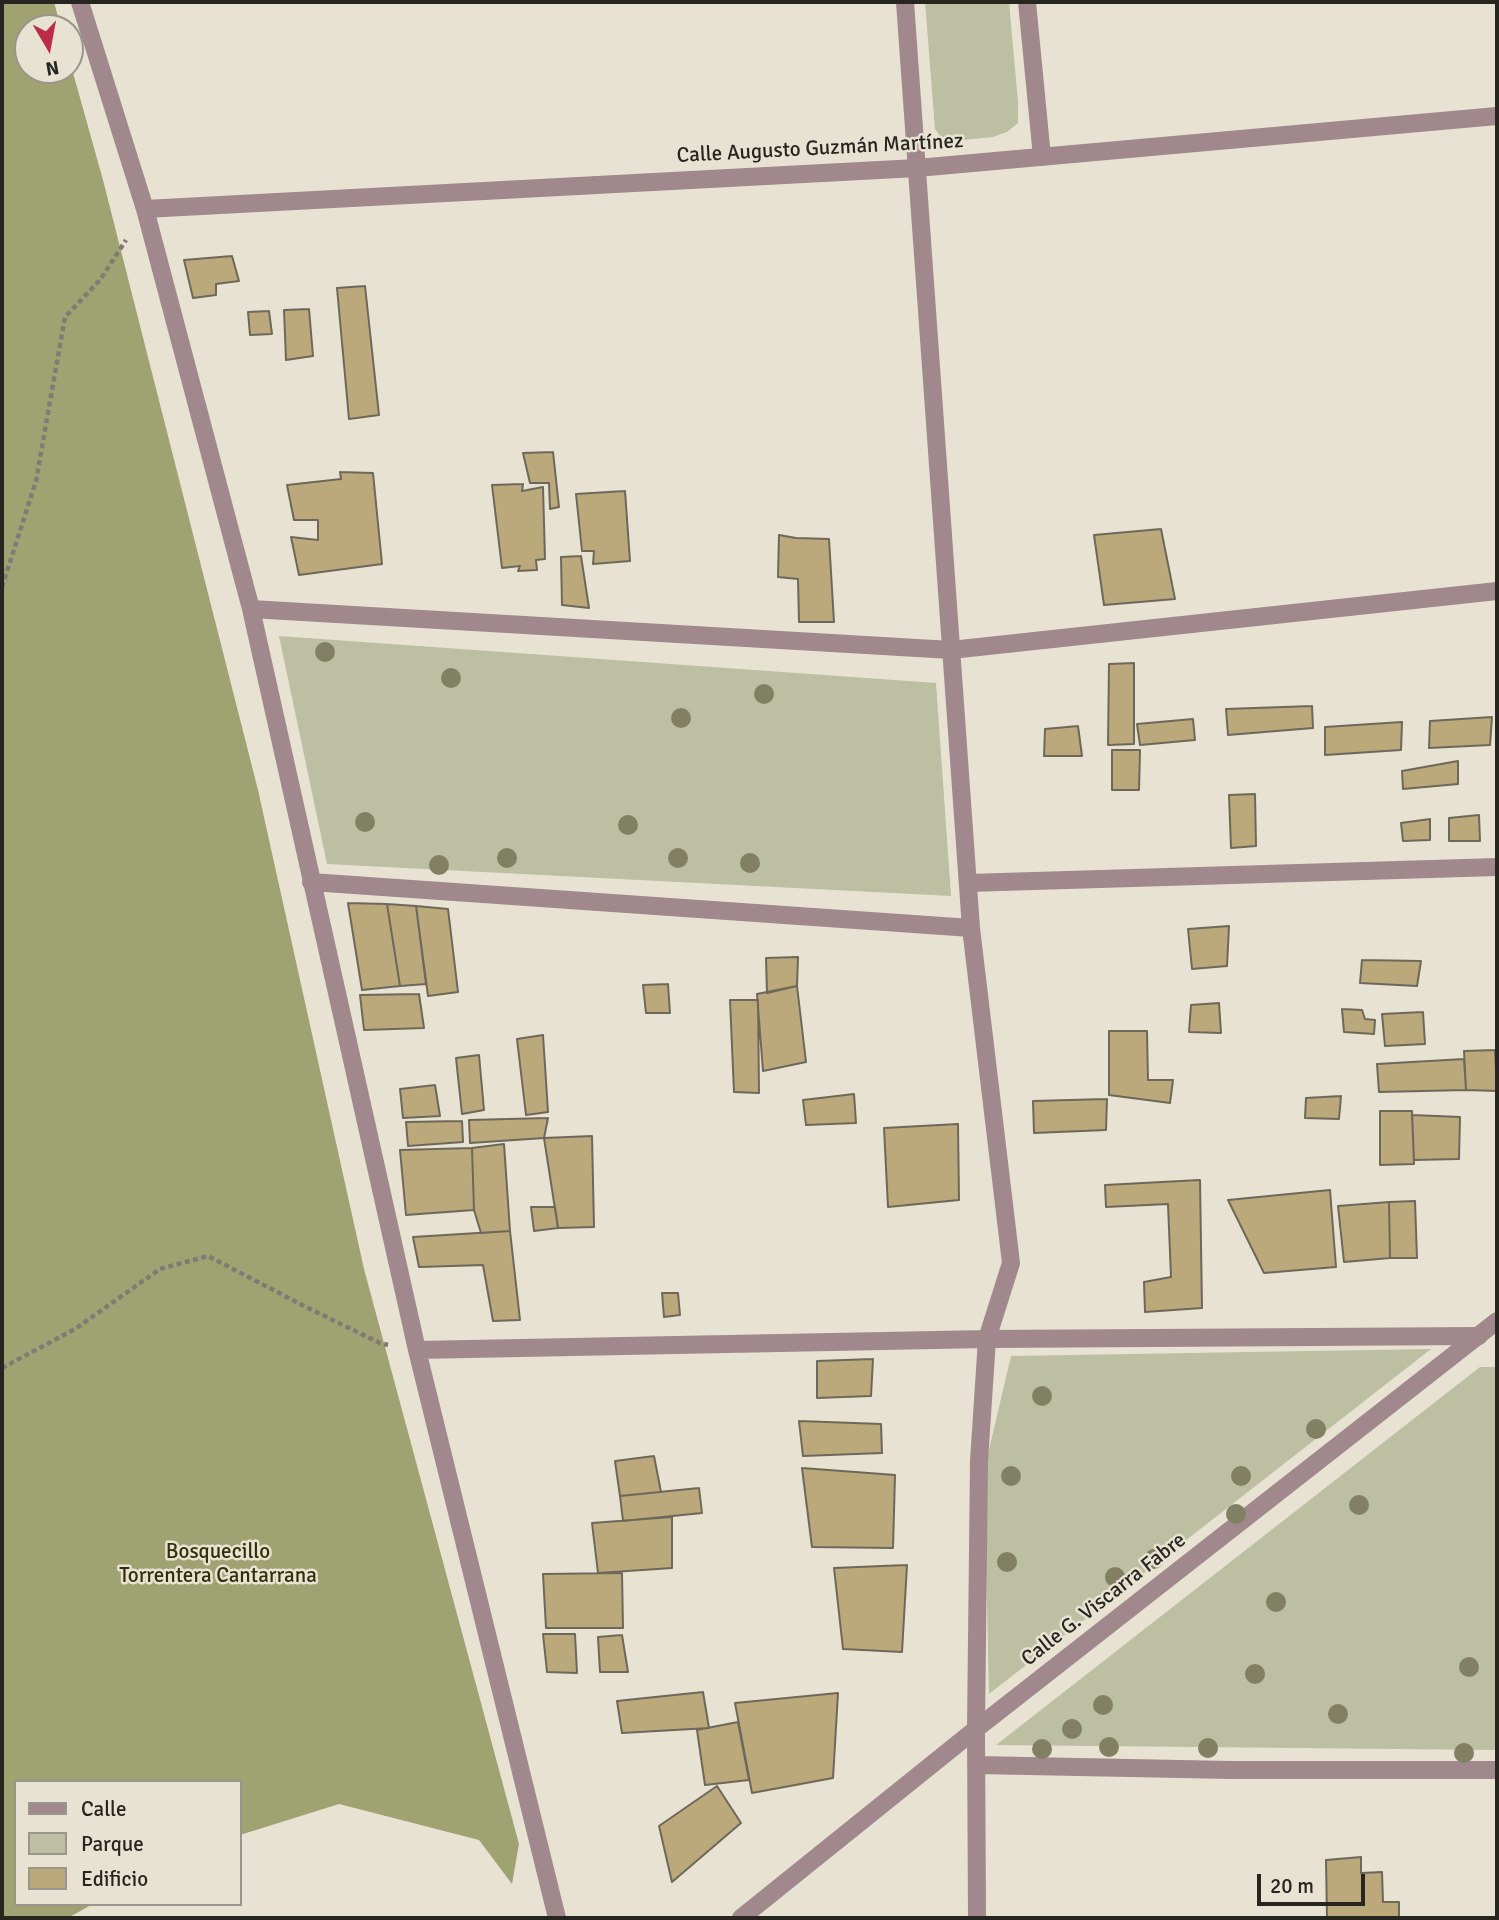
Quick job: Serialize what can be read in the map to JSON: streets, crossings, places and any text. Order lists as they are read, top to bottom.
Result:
{
  "streets": {
    "street": ["Calle Augusto Guzmán Martínez", "Calle G. Viscarra Fabre"]
  },
  "parks": ["Bosquecillo Torrentera Cantarrana"],
  "legend": ["Calle", "Parque", "Edificio"],
  "scale_bar": "20 m",
  "north": "bottom"
}
